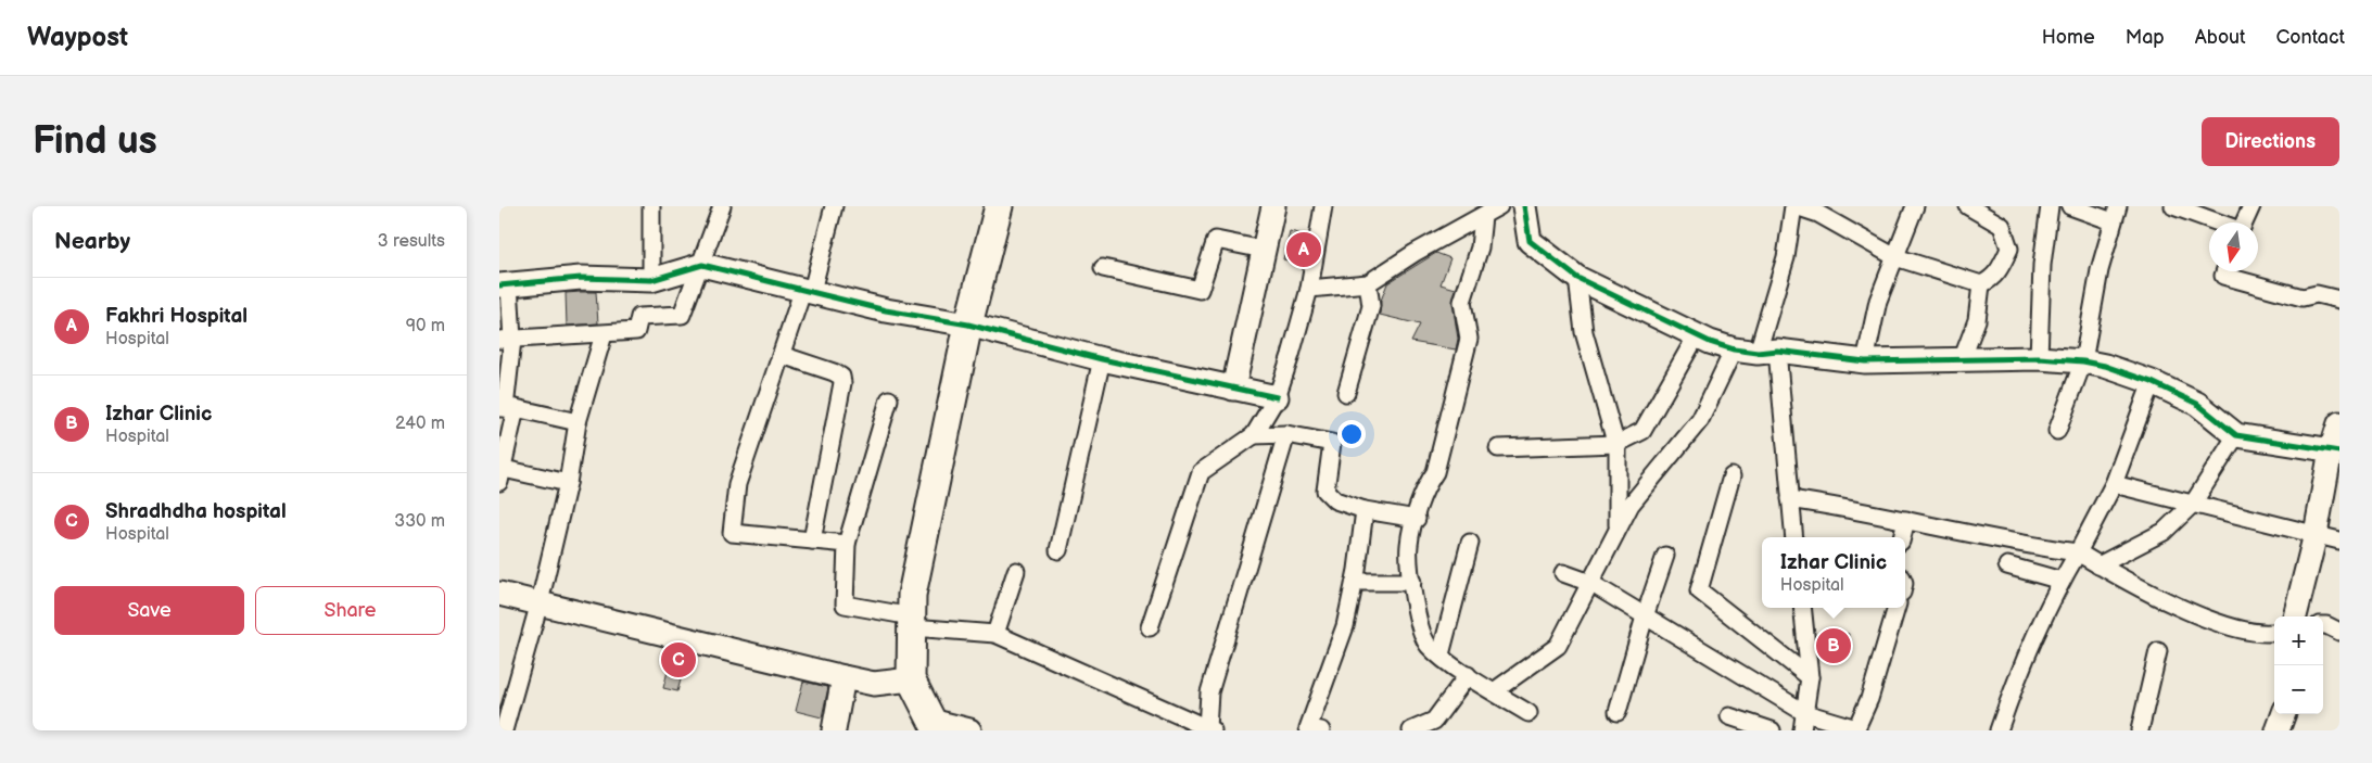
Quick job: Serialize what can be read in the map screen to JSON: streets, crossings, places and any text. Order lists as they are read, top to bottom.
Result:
{
  "north": "bottom",
  "page": {
    "header": "Waypost",
    "nav": [
      "Home",
      "Map",
      "About",
      "Contact"
    ],
    "buttons": [
      "Directions",
      ["Save", "Share"]
    ],
    "title": "Find us",
    "heading": ["Nearby", "3 results"],
    "pins": ["A", "B", "C"],
    "list": [
      {
        "mark": "A",
        "name": "Fakhri Hospital",
        "note": "Hospital",
        "value": "90 m"
      },
      {
        "mark": "B",
        "name": "Izhar Clinic",
        "note": "Hospital",
        "value": "240 m"
      },
      {
        "mark": "C",
        "name": "Shradhdha hospital",
        "note": "Hospital",
        "value": "330 m"
      }
    ],
    "popup": ["Izhar Clinic", "Hospital"],
    "map_buttons": ["+", "−"]
  }
}
